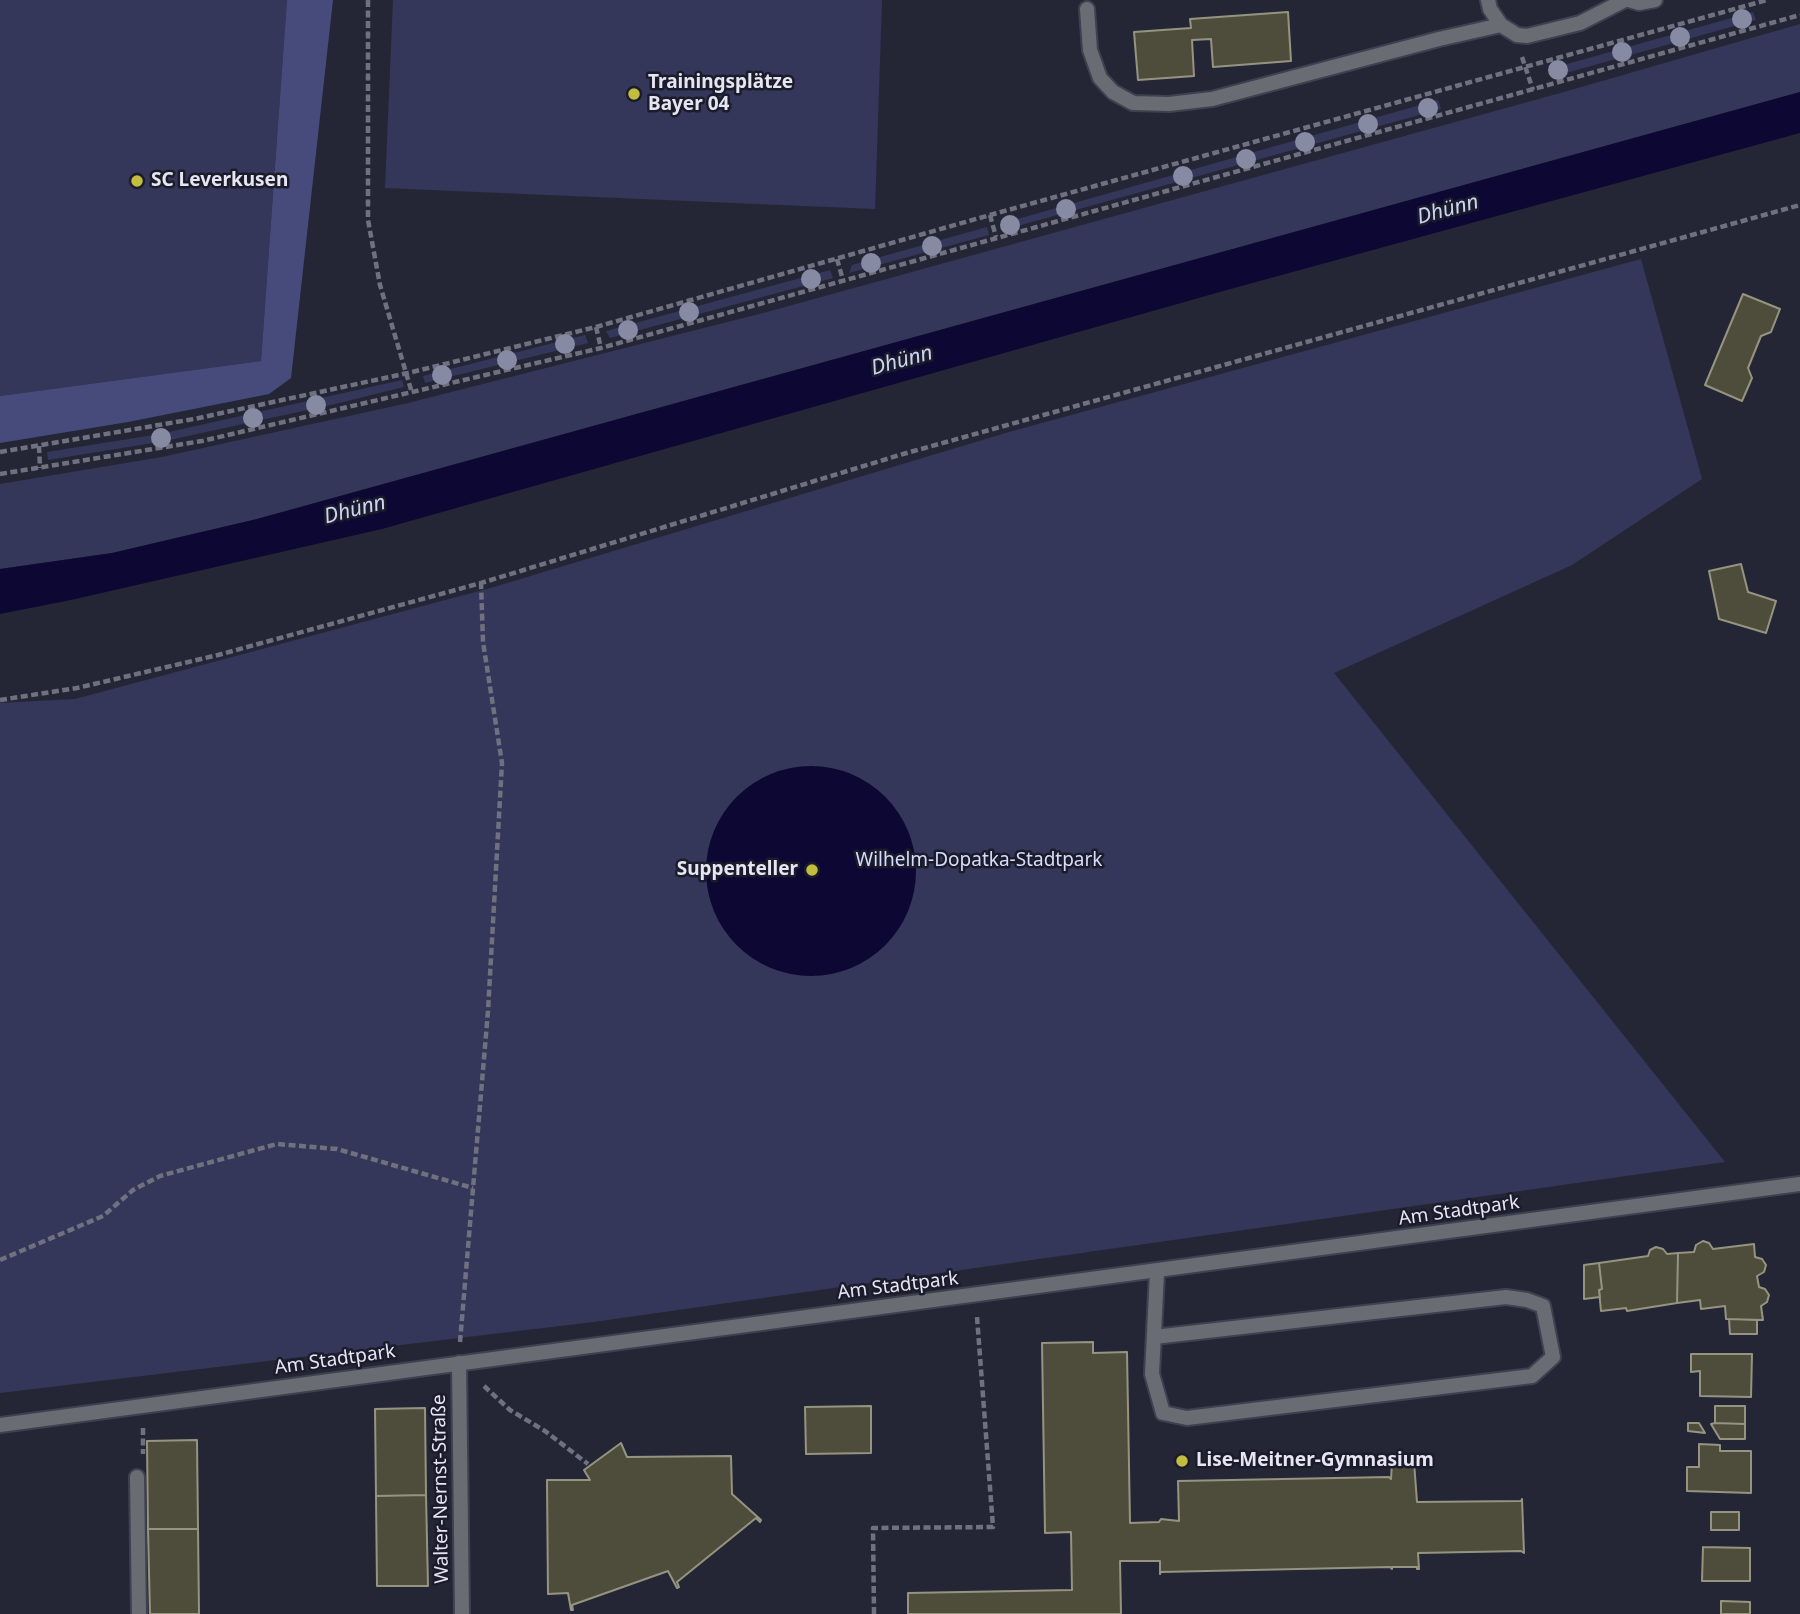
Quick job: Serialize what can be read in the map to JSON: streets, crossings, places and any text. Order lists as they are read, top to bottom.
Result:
{
  "streets": {
    "street": ["Am Stadtpark", "Walter-Nernst-Straße"]
  },
  "crossings": [
    ["Am Stadtpark", "Walter-Nernst-Straße"]
  ],
  "water": ["Dhünn"],
  "parks": ["Wilhelm-Dopatka-Stadtpark"],
  "places": [
    "Trainingsplätze Bayer 04",
    "SC Leverkusen",
    "Suppenteller",
    "Lise-Meitner-Gymnasium"
  ]
}
